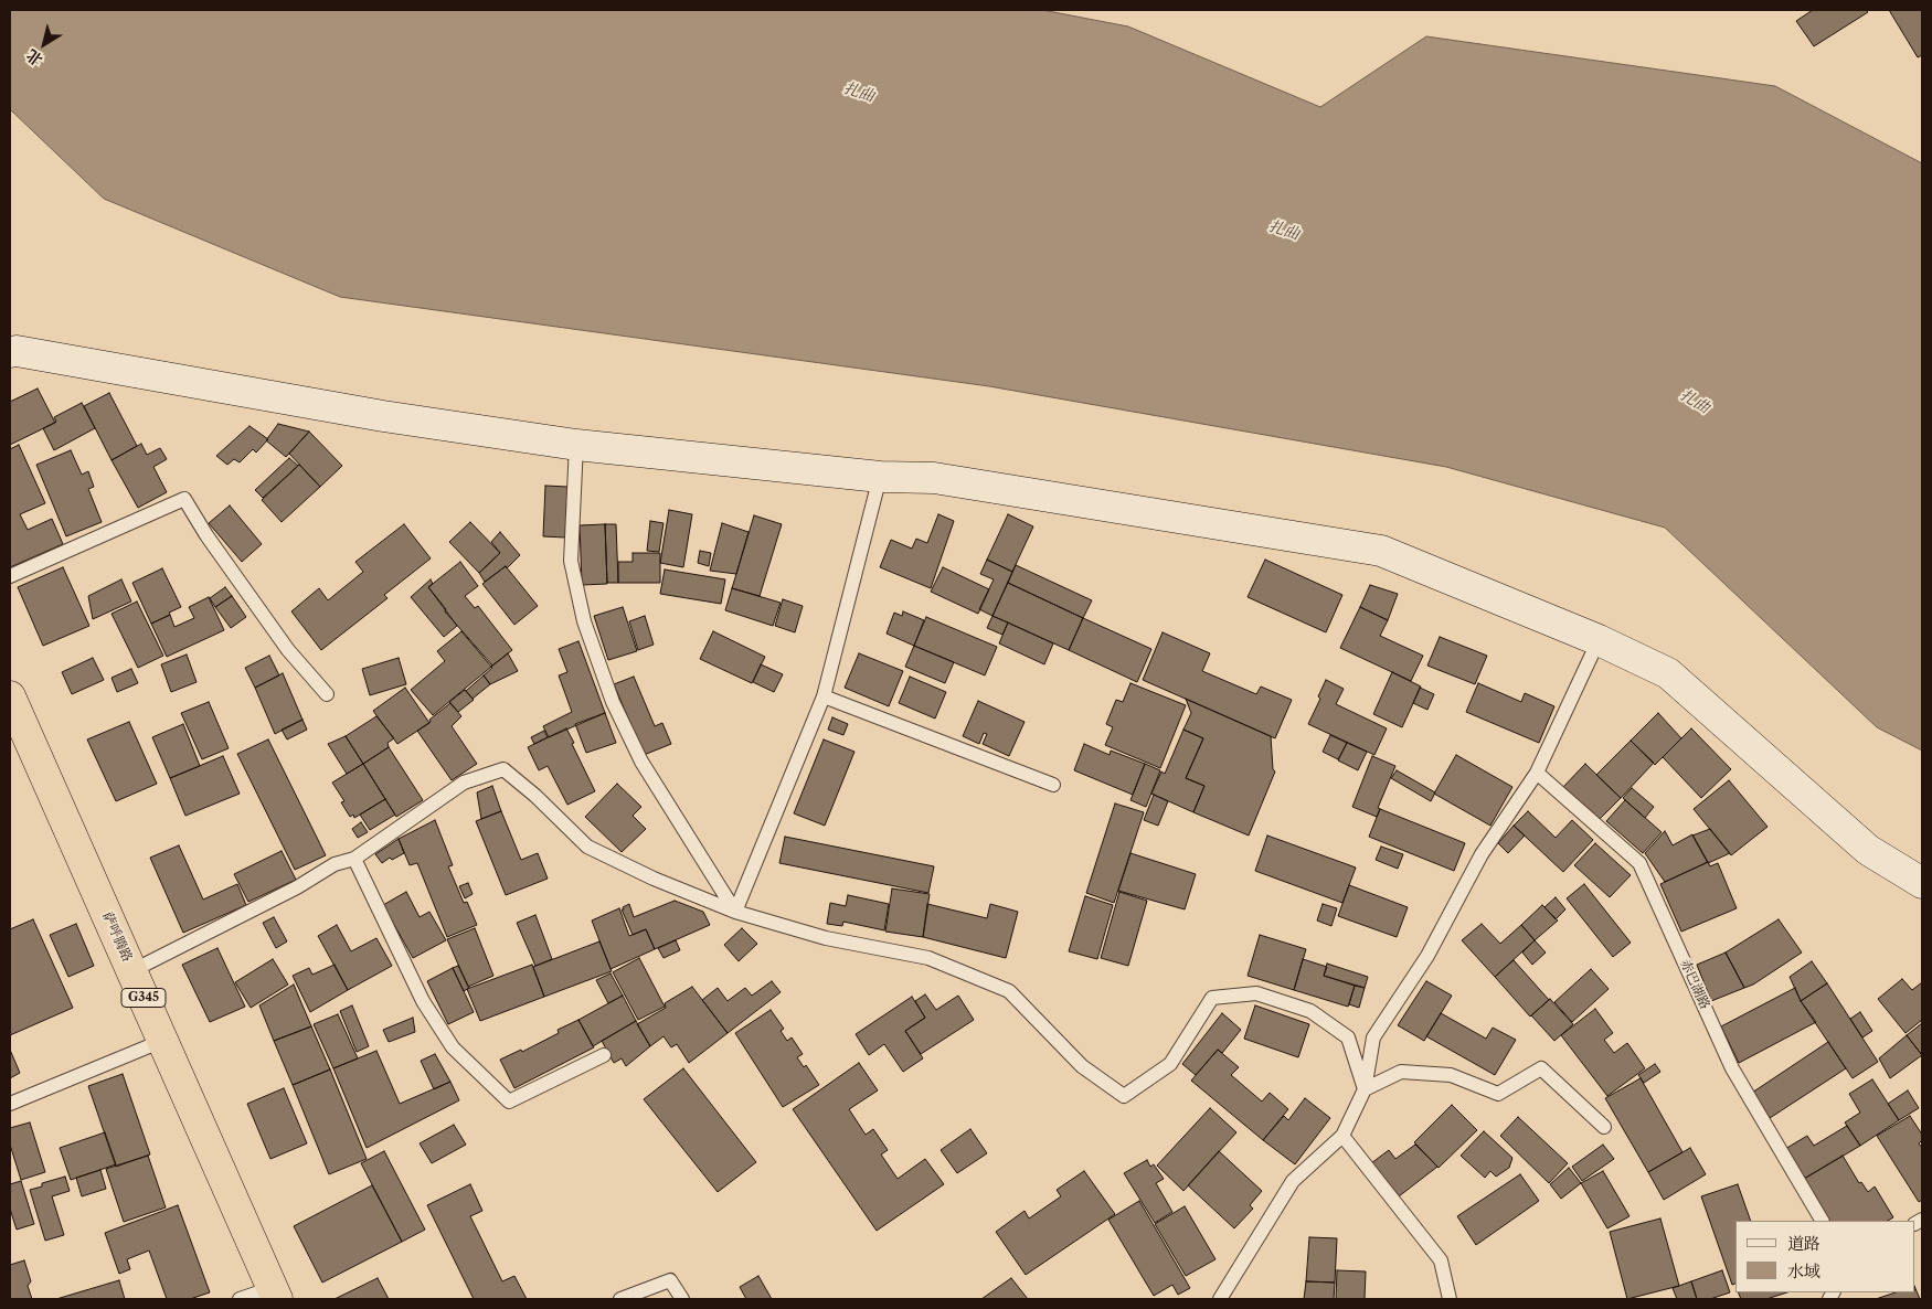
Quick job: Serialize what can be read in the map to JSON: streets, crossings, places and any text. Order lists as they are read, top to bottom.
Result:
{
  "streets": {
    "highway": ["萨呼腾路", "G345"],
    "lane": ["赤巴湖路"]
  },
  "water": ["扎曲"],
  "legend": ["道路", "水域"],
  "north": "bottom left"
}
